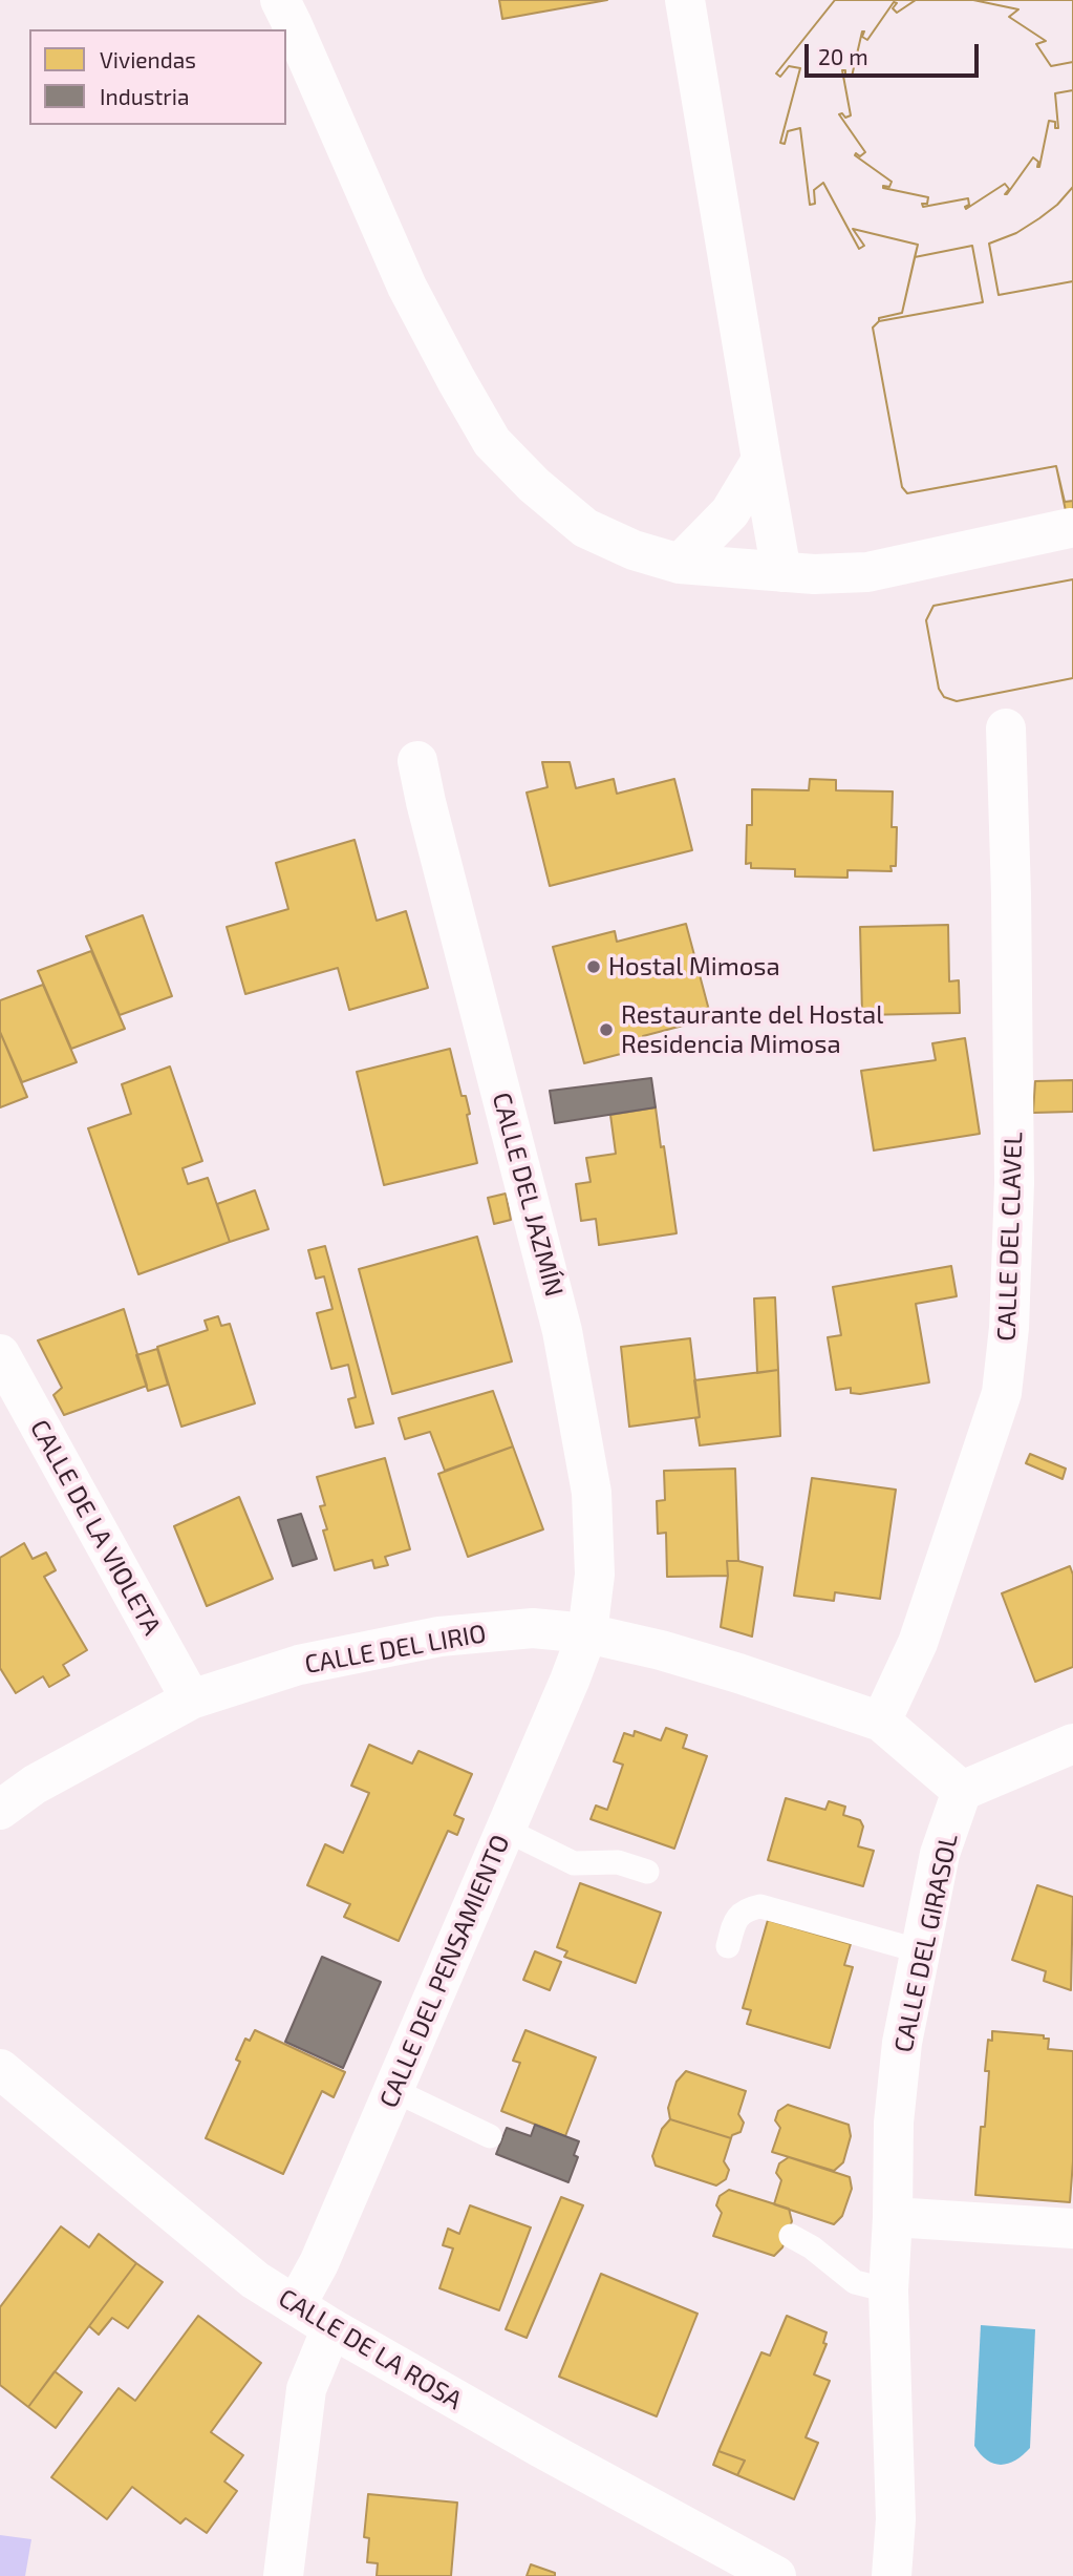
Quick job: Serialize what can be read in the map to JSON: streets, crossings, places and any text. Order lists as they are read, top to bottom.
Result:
{
  "streets": {
    "street": [
      "CALLE DEL JAZMÍN",
      "CALLE DEL CLAVEL",
      "CALLE DE LA VIOLETA",
      "CALLE DEL LIRIO",
      "CALLE DEL GIRASOL",
      "CALLE DEL PENSAMIENTO",
      "CALLE DE LA ROSA"
    ]
  },
  "crossings": [
    ["CALLE DEL JAZMÍN", "CALLE DEL LIRIO"],
    ["CALLE DEL JAZMÍN", "CALLE DEL PENSAMIENTO"],
    ["CALLE DEL CLAVEL", "CALLE DEL LIRIO"],
    ["CALLE DE LA VIOLETA", "CALLE DEL LIRIO"],
    ["CALLE DEL LIRIO", "CALLE DEL GIRASOL"],
    ["CALLE DEL LIRIO", "CALLE DEL PENSAMIENTO"],
    ["CALLE DEL PENSAMIENTO", "CALLE DE LA ROSA"]
  ],
  "places": ["Hostal Mimosa", "Restaurante del Hostal Residencia Mimosa"],
  "legend": ["Viviendas", "Industria"],
  "scale_bar": "20 m"
}
